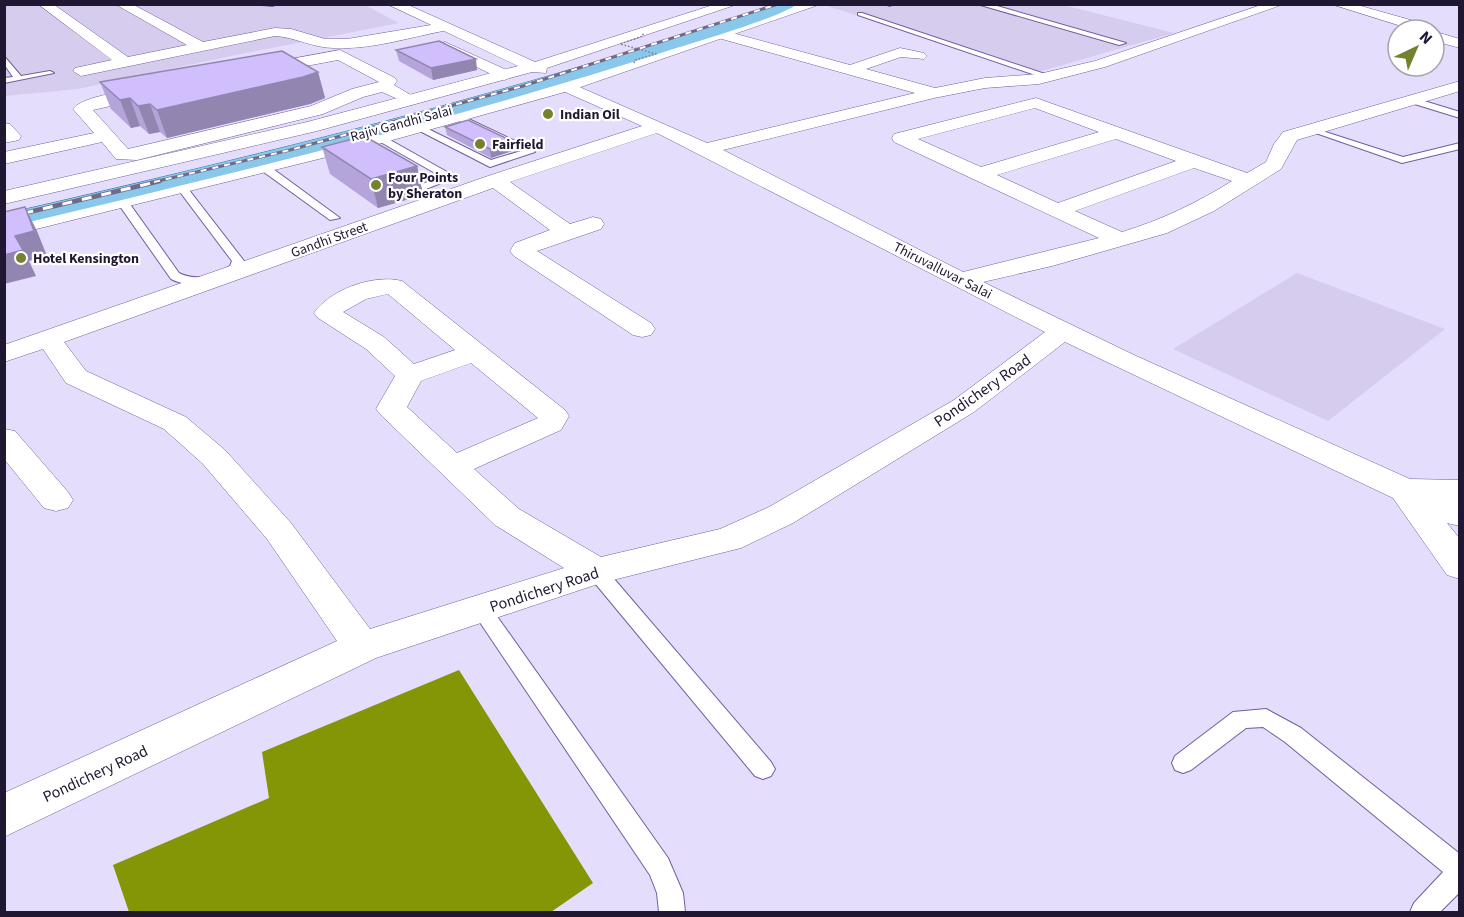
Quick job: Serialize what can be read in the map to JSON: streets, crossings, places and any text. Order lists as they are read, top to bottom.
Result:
{
  "streets": {
    "main road": ["Rajiv Gandhi Salai"],
    "street": ["Gandhi Street", "Thiruvalluvar Salai", "Pondichery Road"]
  },
  "crossings": [
    ["Rajiv Gandhi Salai", "Thiruvalluvar Salai"],
    ["Gandhi Street", "Thiruvalluvar Salai"],
    ["Thiruvalluvar Salai", "Pondichery Road"]
  ],
  "places": [
    "Indian Oil",
    "Fairfield",
    "Four Points by Sheraton",
    "Hotel Kensington"
  ],
  "north": "top right"
}
